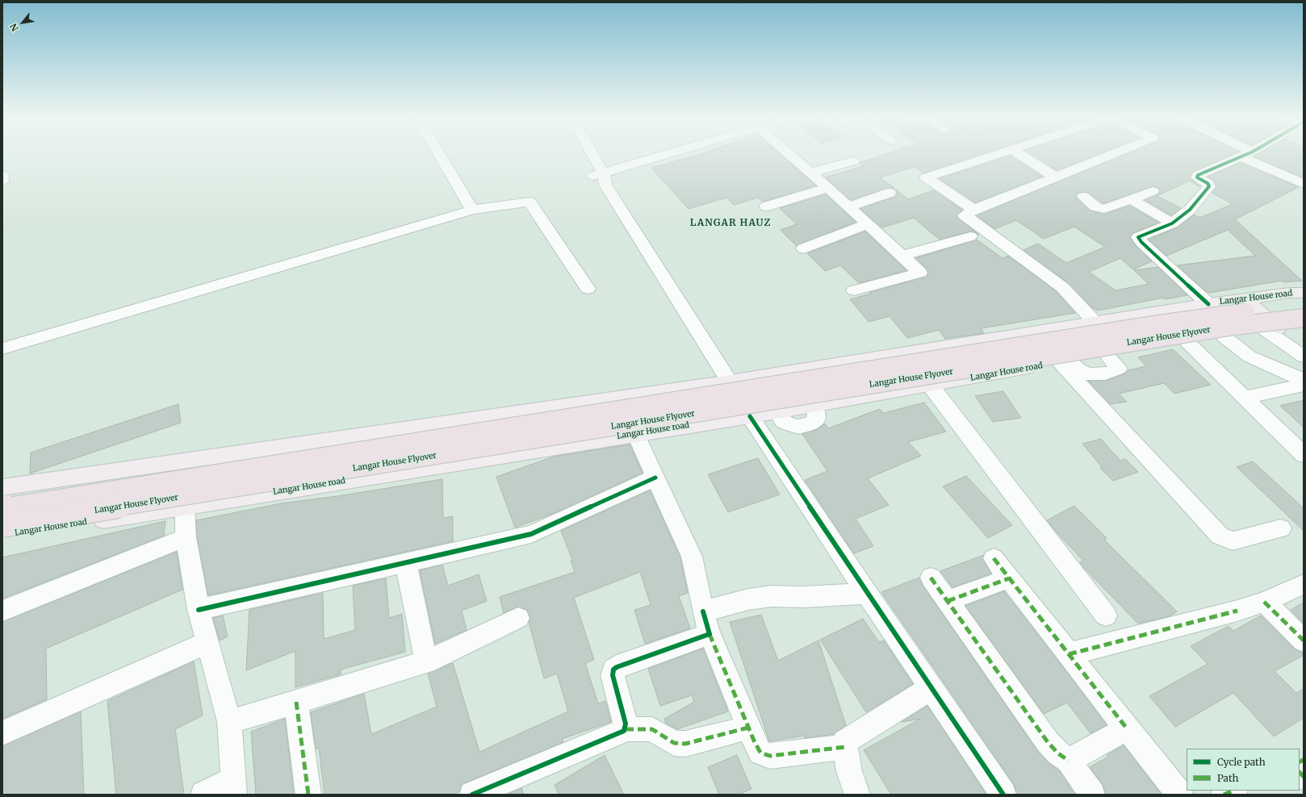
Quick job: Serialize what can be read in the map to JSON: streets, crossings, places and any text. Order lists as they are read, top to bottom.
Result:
{
  "streets": {
    "highway": ["Langar House Flyover"],
    "main road": ["Langar House road"]
  },
  "districts": ["LANGAR HAUZ"],
  "legend": ["Cycle path", "Path"],
  "north": "bottom left"
}
